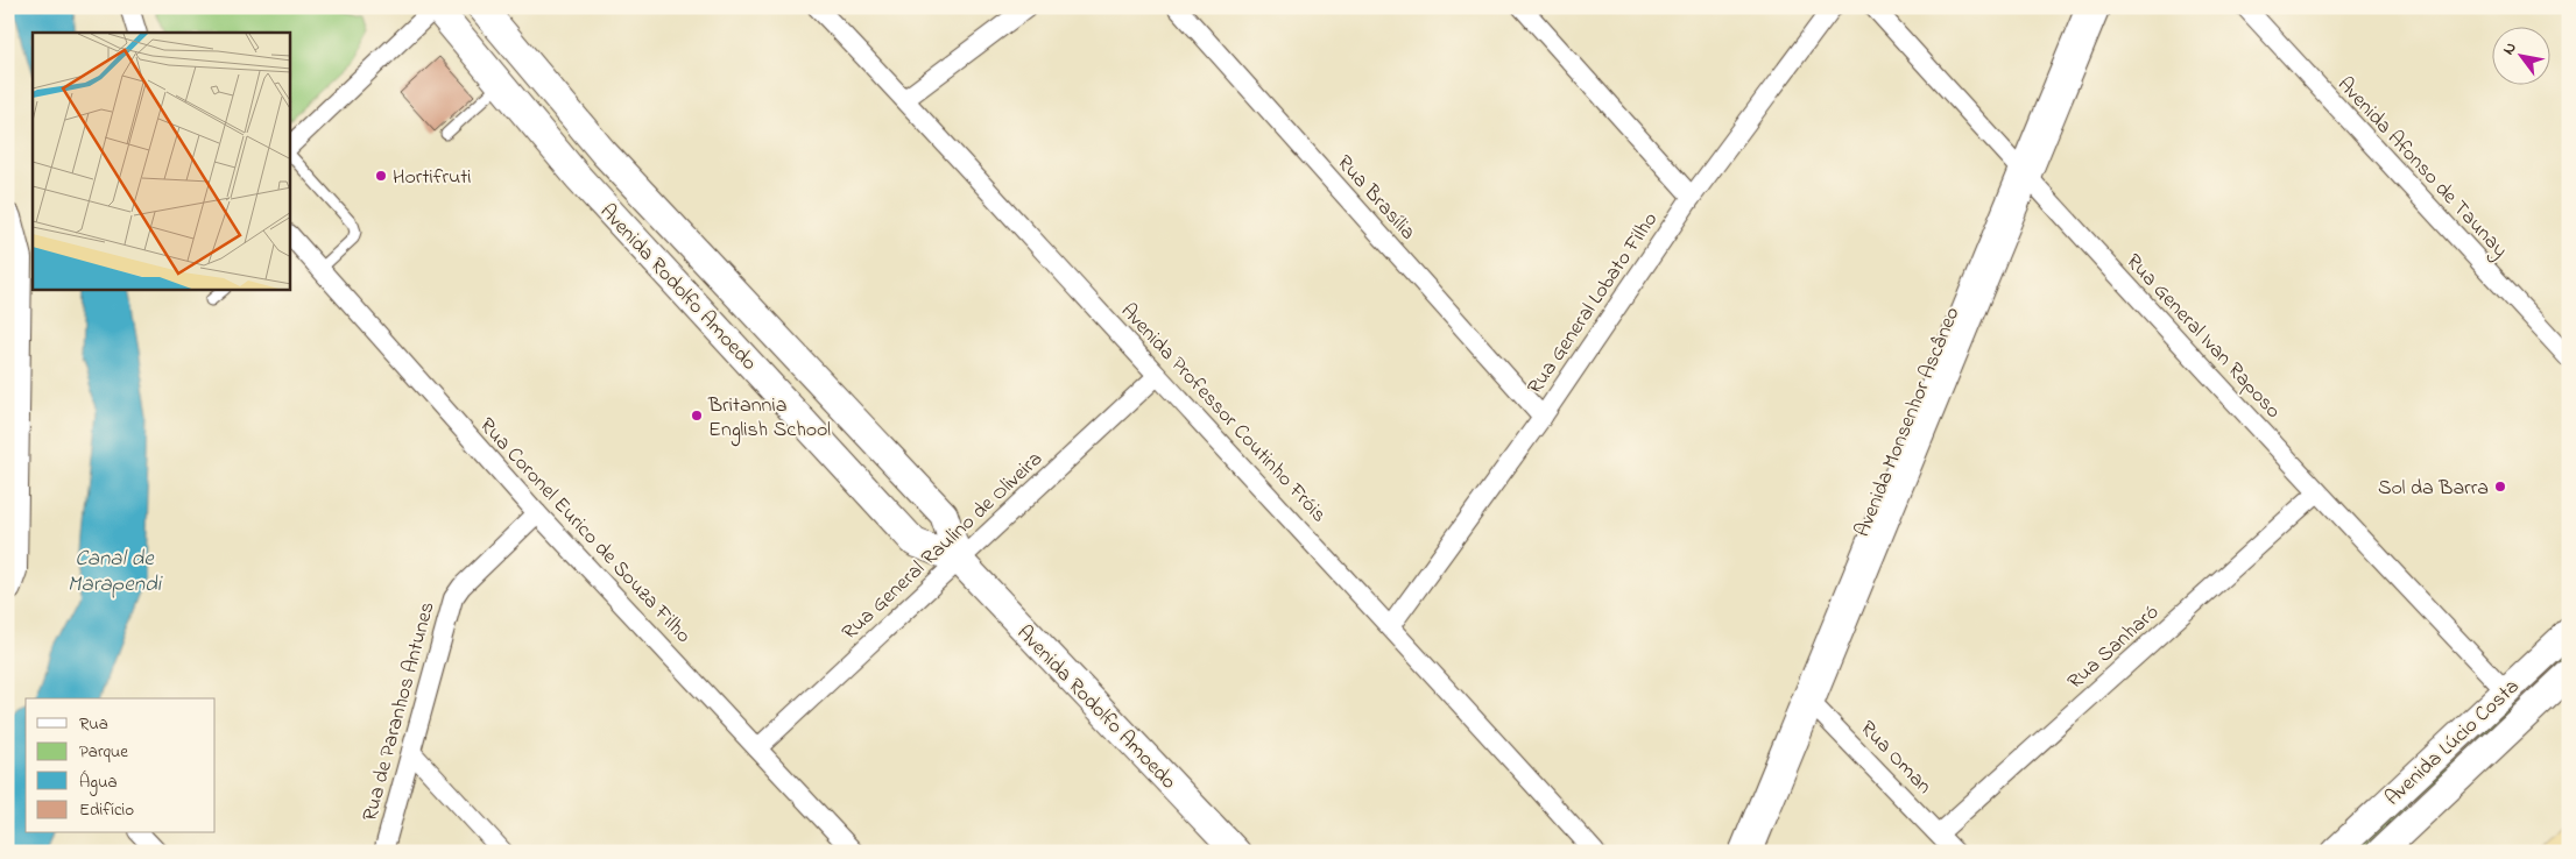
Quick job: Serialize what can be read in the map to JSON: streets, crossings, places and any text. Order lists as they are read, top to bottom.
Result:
{
  "streets": {
    "street": [
      "Avenida Afonso de Taunay",
      "Rua Brasília",
      "Avenida Rodolfo Amoedo",
      "Rua General Lobato Filho",
      "Rua General Ivan Raposo",
      "Avenida Professor Coutinho Fróis",
      "Avenida Monsenhor Ascâneo",
      "Rua Coronel Eurico de Souza Filho",
      "Rua General Raulino de Oliveira",
      "Rua Sanharó",
      "Rua de Paranhos Antunes",
      "Avenida Lúcio Costa",
      "Rua Oman"
    ]
  },
  "crossings": [
    ["Rua Brasília", "Rua General Lobato Filho"],
    ["Avenida Rodolfo Amoedo", "Rua General Raulino de Oliveira"],
    ["Rua General Lobato Filho", "Avenida Professor Coutinho Fróis"],
    ["Rua General Ivan Raposo", "Avenida Monsenhor Ascâneo"],
    ["Rua General Ivan Raposo", "Rua Sanharó"],
    ["Rua General Ivan Raposo", "Avenida Lúcio Costa"],
    ["Avenida Professor Coutinho Fróis", "Rua General Raulino de Oliveira"],
    ["Avenida Monsenhor Ascâneo", "Rua Oman"],
    ["Rua Coronel Eurico de Souza Filho", "Rua General Raulino de Oliveira"],
    ["Rua Coronel Eurico de Souza Filho", "Rua de Paranhos Antunes"],
    ["Rua Sanharó", "Rua Oman"]
  ],
  "water": ["Canal de Marapendi"],
  "places": ["Hortifruti", "Britannia English School", "Sol da Barra"],
  "legend": [
    "Rua",
    "Parque",
    "Água",
    "Edifício"
  ],
  "north": "top left"
}
